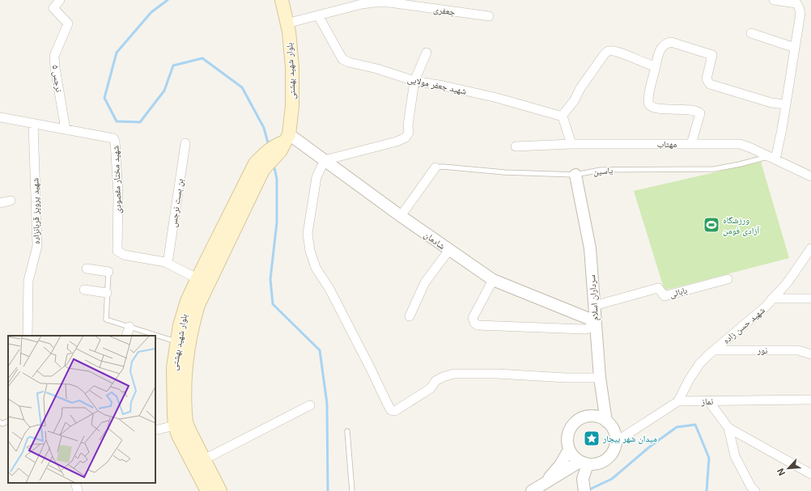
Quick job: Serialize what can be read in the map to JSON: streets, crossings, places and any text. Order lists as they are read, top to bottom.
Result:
{
  "streets": {
    "main road": ["بلوار شهید بهشتی"],
    "street": [
      "جعفری",
      "نرجس ۵",
      "شهید جعفر مولایی",
      "مهتاب",
      "شهید مختار مقصودی",
      "بن بست نرجس",
      "شهید پرویز قربانزاده",
      "شادمان",
      "بابائی",
      "سرداران اسلام",
      "شهید حسن زاده",
      "نور",
      "نماز"
    ],
    "lane": ["یاسین"]
  },
  "crossings": [
    ["جعفری", "بلوار شهید بهشتی"],
    ["جعفری", "شهید جعفر مولایی"],
    ["بلوار شهید بهشتی", "شهید مختار مقصودی"],
    ["بلوار شهید بهشتی", "شادمان"],
    ["نرجس ۵", "شهید مختار مقصودی"],
    ["مهتاب", "یاسین"],
    ["یاسین", "سرداران اسلام"],
    ["شهید مختار مقصودی", "بن بست نرجس"],
    ["شهید مختار مقصودی", "شهید پرویز قربانزاده"],
    ["شادمان", "سرداران اسلام"],
    ["بابائی", "سرداران اسلام"],
    ["شهید حسن زاده", "نور"],
    ["شهید حسن زاده", "نماز"]
  ],
  "places": {
    "sports": ["ورزشگاه آزادی فومن"],
    "place": ["میدان شهر بیجار"]
  },
  "north": "bottom left"
}
